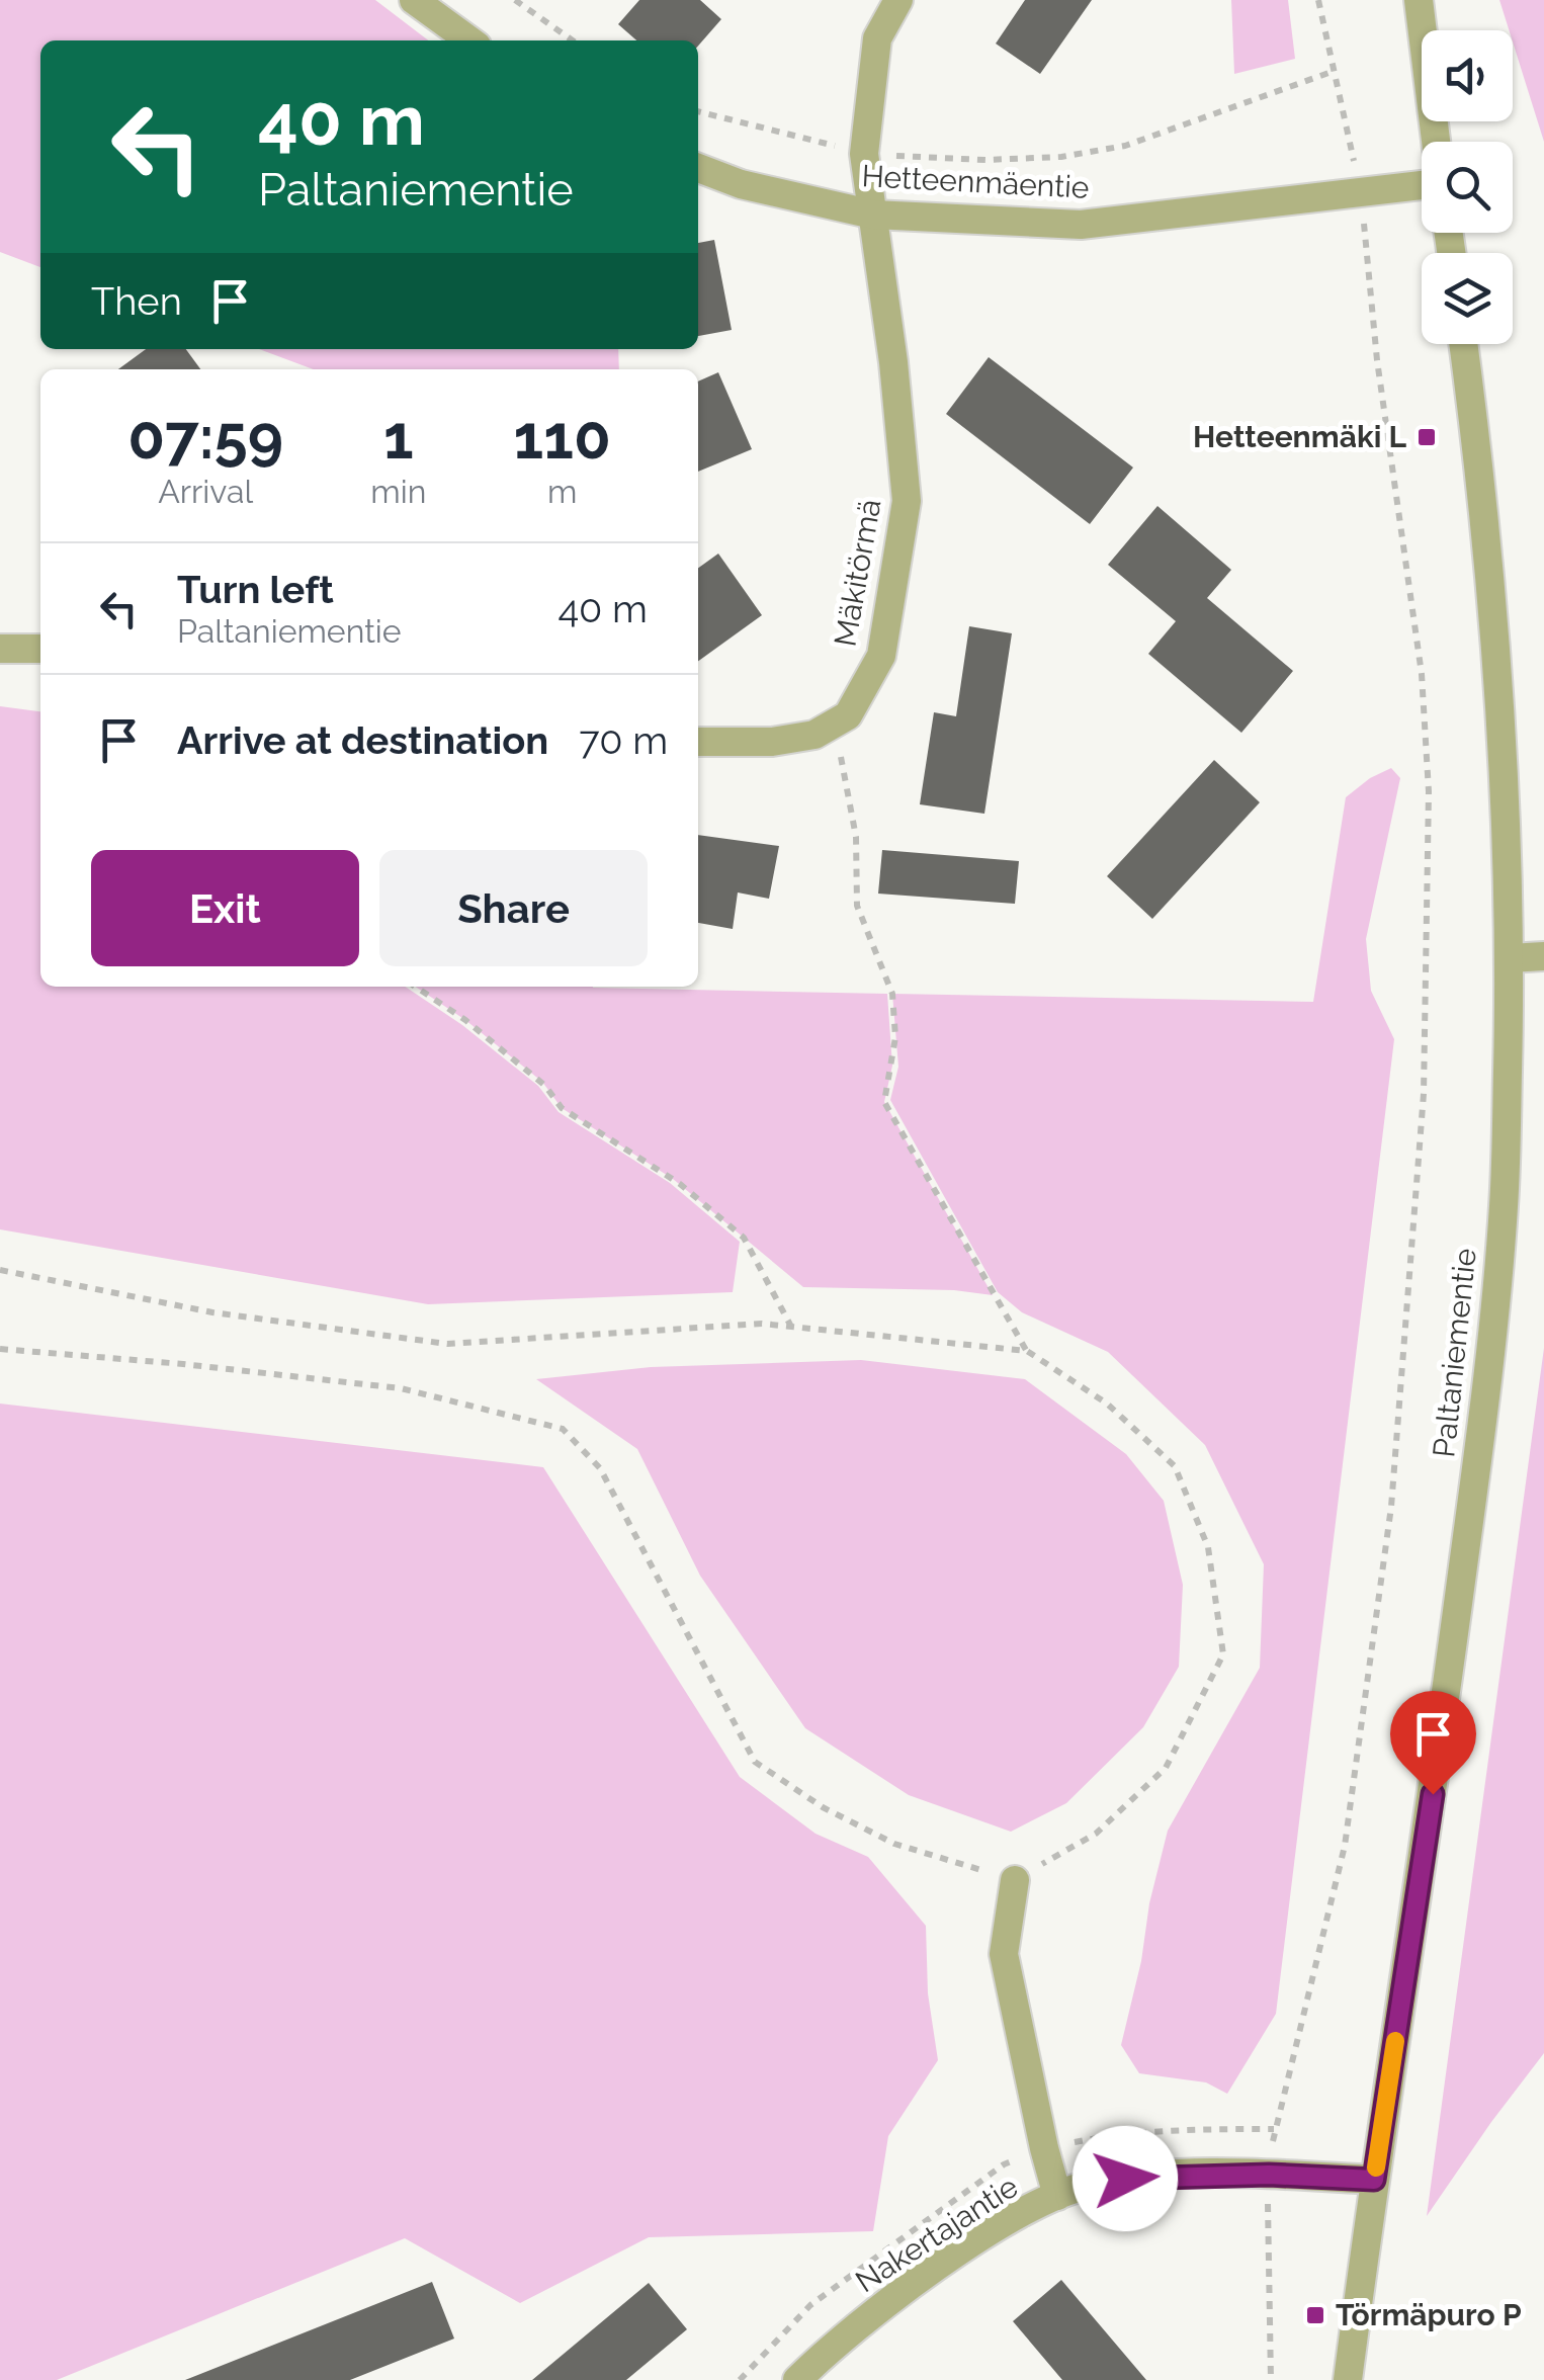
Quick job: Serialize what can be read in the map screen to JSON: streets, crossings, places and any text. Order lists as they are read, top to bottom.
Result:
{
  "streets": {
    "street": [
      "Hetteenmäentie",
      "Mäkitörmä",
      "Paltaniementie",
      "Nakertajantie"
    ]
  },
  "crossings": [
    ["Hetteenmäentie", "Mäkitörmä"],
    ["Paltaniementie", "Nakertajantie"]
  ],
  "places": {
    "transit": ["Hetteenmäki L", "Törmäpuro P"]
  },
  "page": {
    "turn": ["40 m", "Paltaniementie"],
    "then": "Then",
    "eta": [
      "07:59",
      "Arrival",
      "1",
      "min",
      "110",
      "m"
    ],
    "list": [
      {
        "name": "Turn left",
        "note": "Paltaniementie",
        "value": "40 m"
      },
      {
        "name": "Arrive at destination",
        "value": "70 m"
      }
    ],
    "buttons": ["Exit", "Share"]
  }
}
